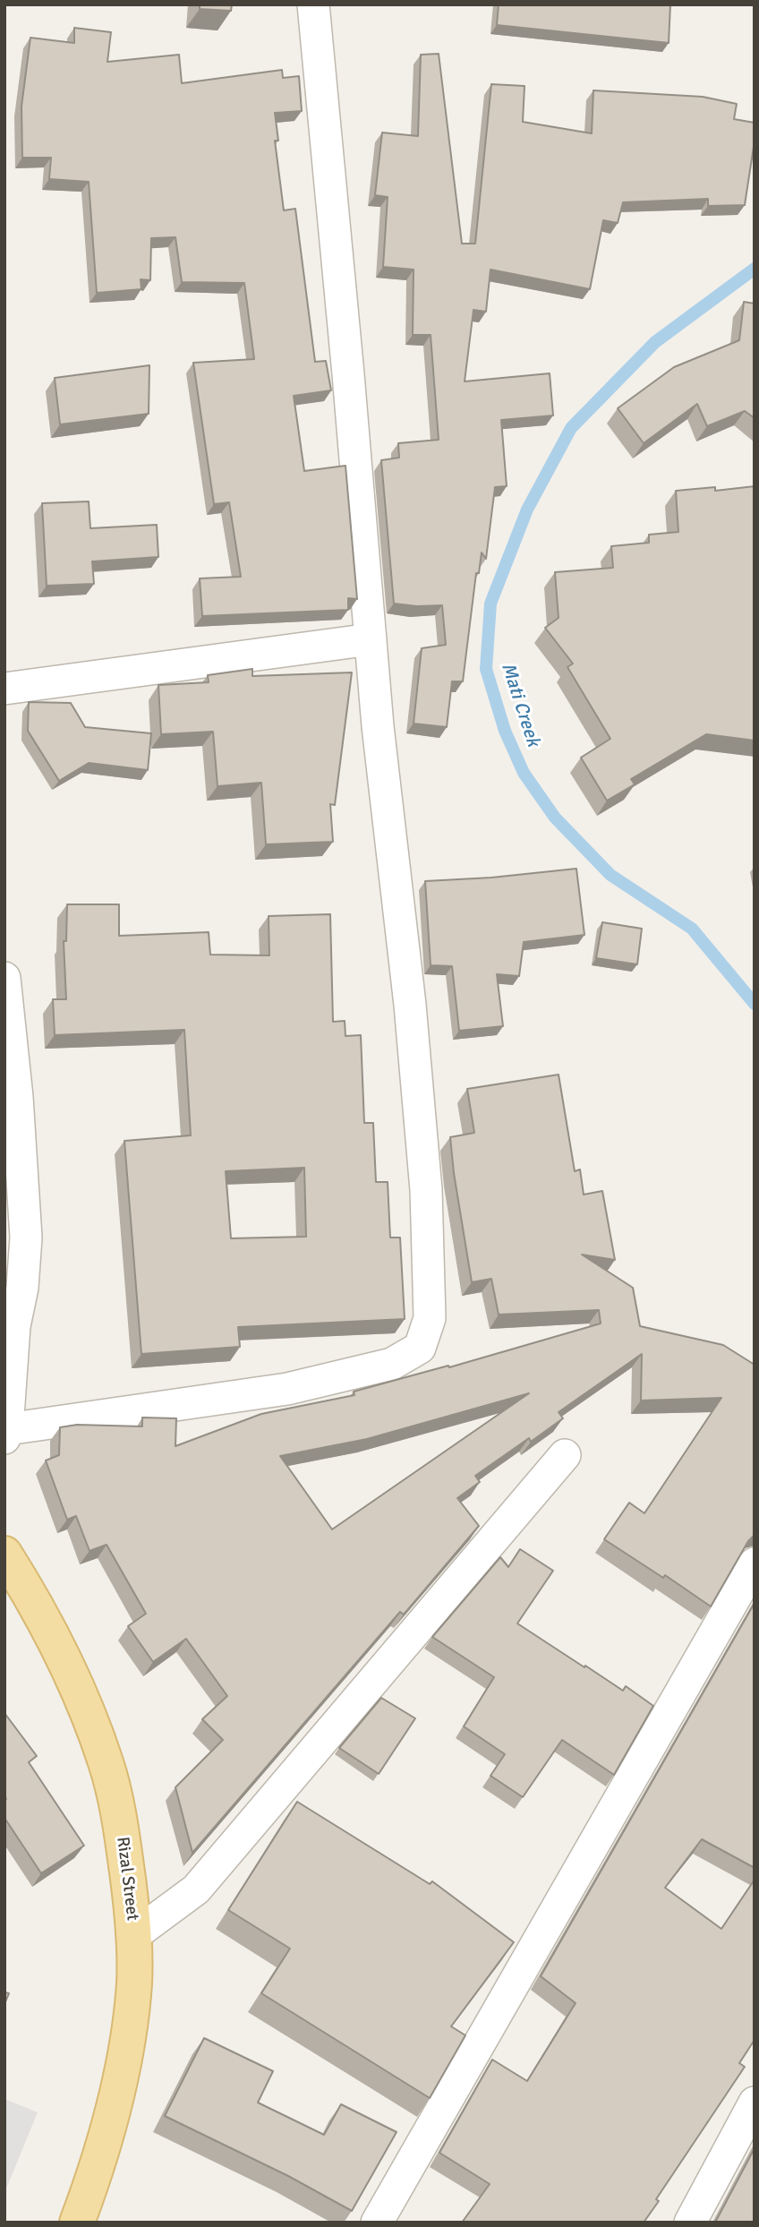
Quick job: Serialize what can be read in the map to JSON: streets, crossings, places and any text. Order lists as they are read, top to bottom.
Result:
{
  "streets": {
    "main road": ["Rizal Street"]
  },
  "water": ["Mati Creek"]
}
